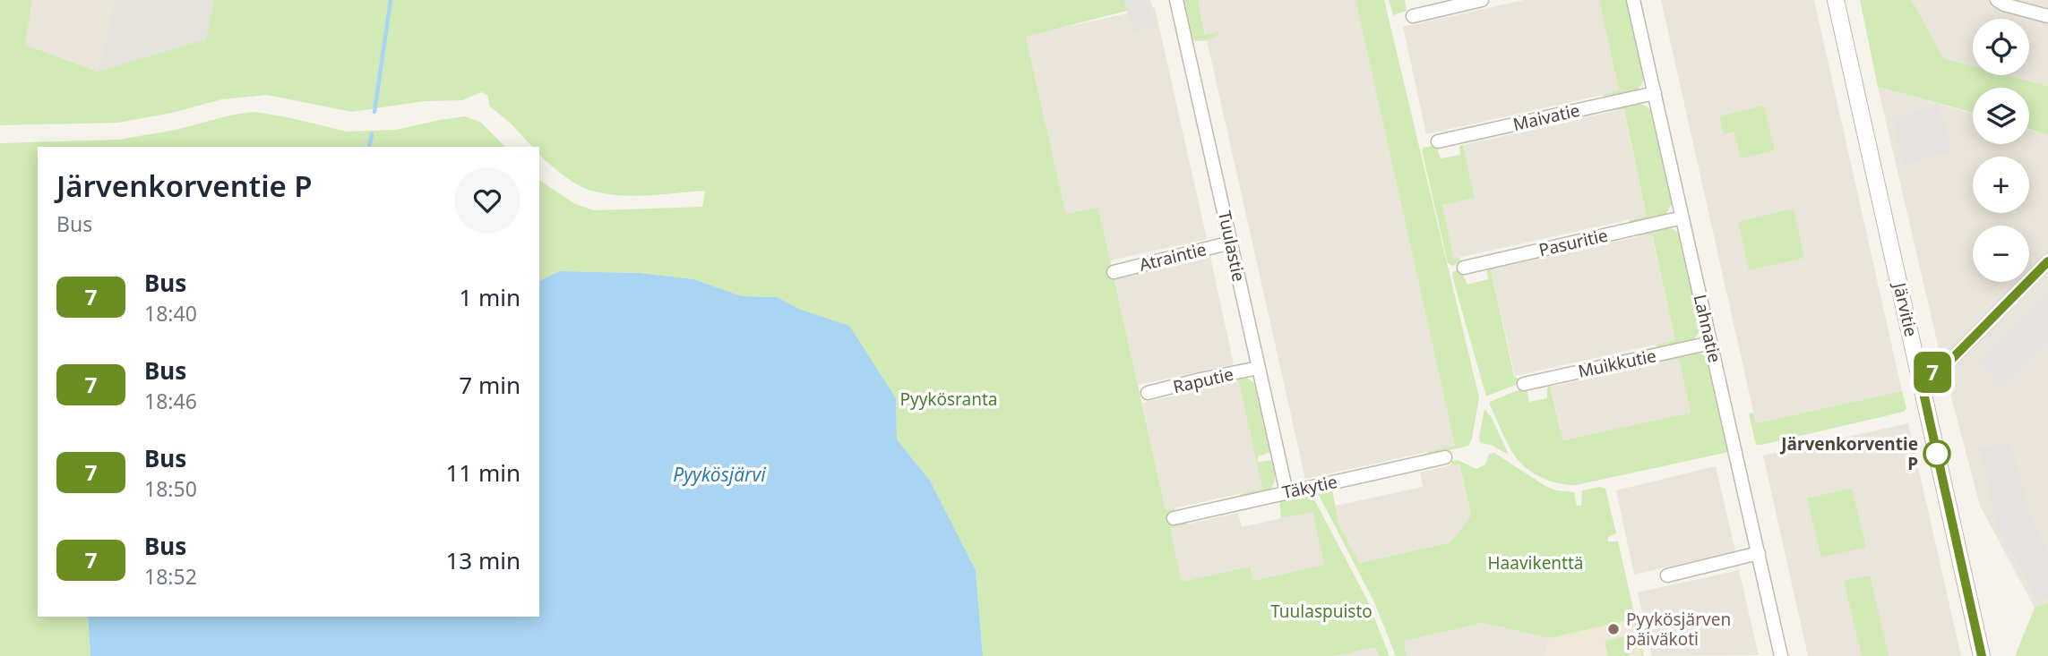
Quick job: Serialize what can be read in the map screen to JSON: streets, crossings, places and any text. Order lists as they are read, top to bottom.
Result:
{
  "streets": {
    "street": [
      "Maivatie",
      "Pasuritie",
      "Tuulastie",
      "Atraintie",
      "Järvitie",
      "Lahnatie",
      "Muikkutie",
      "Raputie",
      "Täkytie"
    ]
  },
  "crossings": [
    ["Maivatie", "Lahnatie"],
    ["Pasuritie", "Lahnatie"],
    ["Tuulastie", "Atraintie"],
    ["Tuulastie", "Raputie"],
    ["Tuulastie", "Täkytie"],
    ["Lahnatie", "Muikkutie"]
  ],
  "water": ["Pyykösjärvi"],
  "parks": ["Pyykösranta", "Haavikenttä", "Tuulaspuisto"],
  "places": ["Järvenkorventie P", "Pyykösjärven päiväkoti"],
  "lines": ["bus line 7"],
  "page": {
    "on_map": "7",
    "map_buttons": ["+", "−"],
    "heading": ["Järvenkorventie P", "Bus"],
    "list": [
      {
        "mark": "7",
        "name": "Bus",
        "note": "18:40",
        "value": "1 min"
      },
      {
        "mark": "7",
        "name": "Bus",
        "note": "18:46",
        "value": "7 min"
      },
      {
        "mark": "7",
        "name": "Bus",
        "note": "18:50",
        "value": "11 min"
      },
      {
        "mark": "7",
        "name": "Bus",
        "note": "18:52",
        "value": "13 min"
      }
    ]
  }
}
